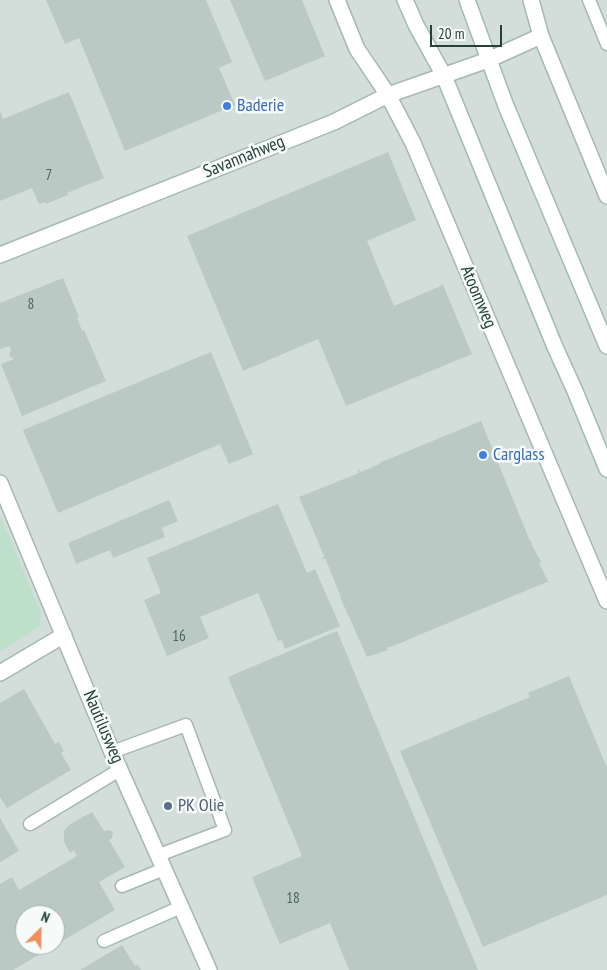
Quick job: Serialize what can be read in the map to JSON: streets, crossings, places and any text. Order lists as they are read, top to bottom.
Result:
{
  "streets": {
    "street": ["Savannahweg", "Atoomweg", "Nautilusweg"]
  },
  "crossings": [
    ["Savannahweg", "Atoomweg"]
  ],
  "places": ["Baderie", "Carglass", "PK Olie"],
  "house_numbers": [
    "7",
    "8",
    "16",
    "18"
  ],
  "scale_bar": "20 m",
  "north": "top right"
}
